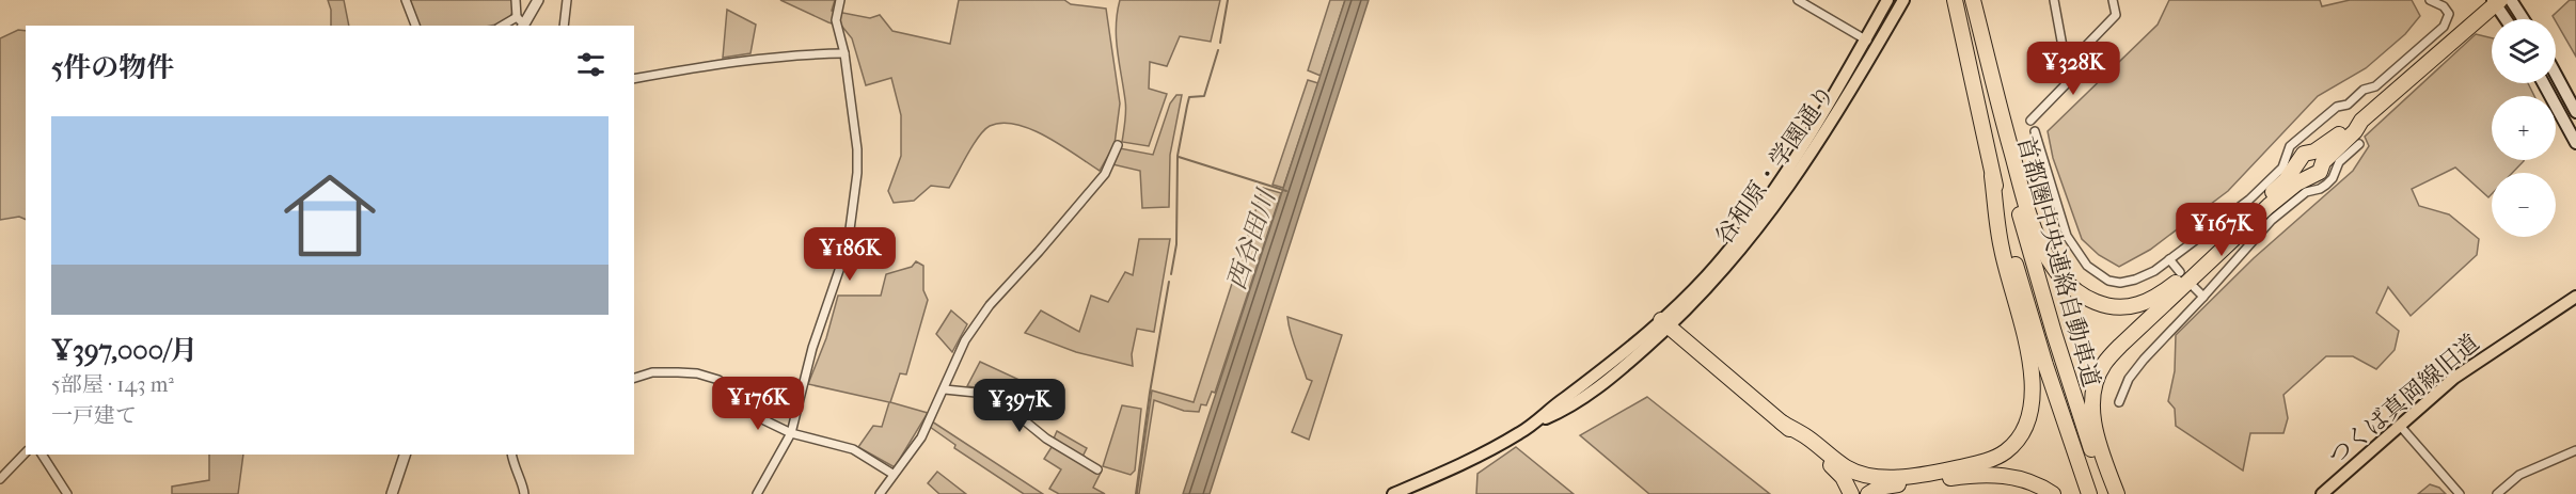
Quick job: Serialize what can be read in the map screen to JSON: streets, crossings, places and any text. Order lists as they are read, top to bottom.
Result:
{
  "streets": {
    "highway": ["首都圏中央連絡自動車道"],
    "main road": ["谷和原・学園通り", "つくば真岡線旧道"]
  },
  "water": ["西谷田川"],
  "page": {
    "map_buttons": ["+", "−"],
    "heading": "5件の物件",
    "price": [
      "¥328K",
      "¥167K",
      "¥186K",
      "¥176K",
      "¥397K"
    ],
    "list": [
      {
        "name": "¥397,000/月",
        "note": "5部屋 · 143 m² · 一戸建て"
      }
    ]
  }
}
